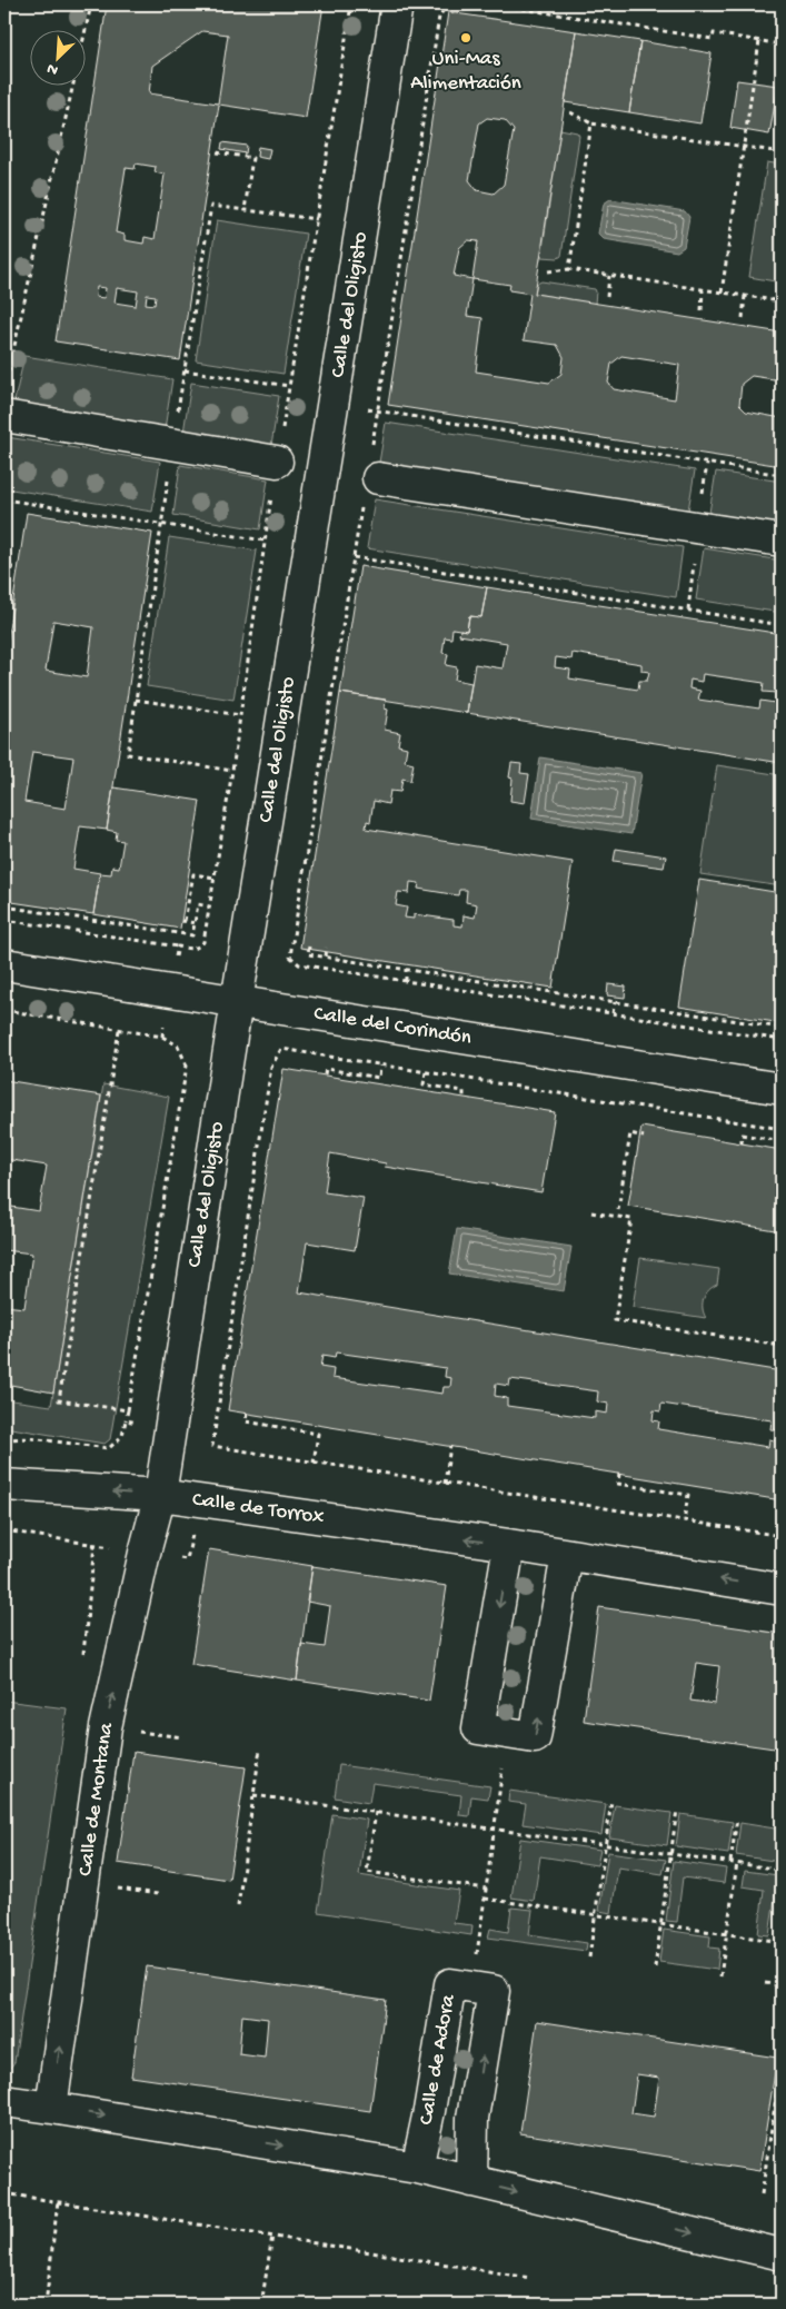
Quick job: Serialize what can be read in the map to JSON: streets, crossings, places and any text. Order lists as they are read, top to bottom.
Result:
{
  "streets": {
    "street": [
      "Calle del Oligisto",
      "Calle del Corindón",
      "Calle de Torrox",
      "Calle de Montana",
      "Calle de Adora"
    ]
  },
  "crossings": [
    ["Calle del Oligisto", "Calle del Corindón"],
    ["Calle del Oligisto", "Calle de Torrox"],
    ["Calle del Oligisto", "Calle de Montana"],
    ["Calle de Torrox", "Calle de Montana"]
  ],
  "one_way": ["Calle de Torrox", "Calle de Montana", "Calle de Adora"],
  "places": ["Uni-Mas Alimentación"],
  "north": "bottom left"
}
